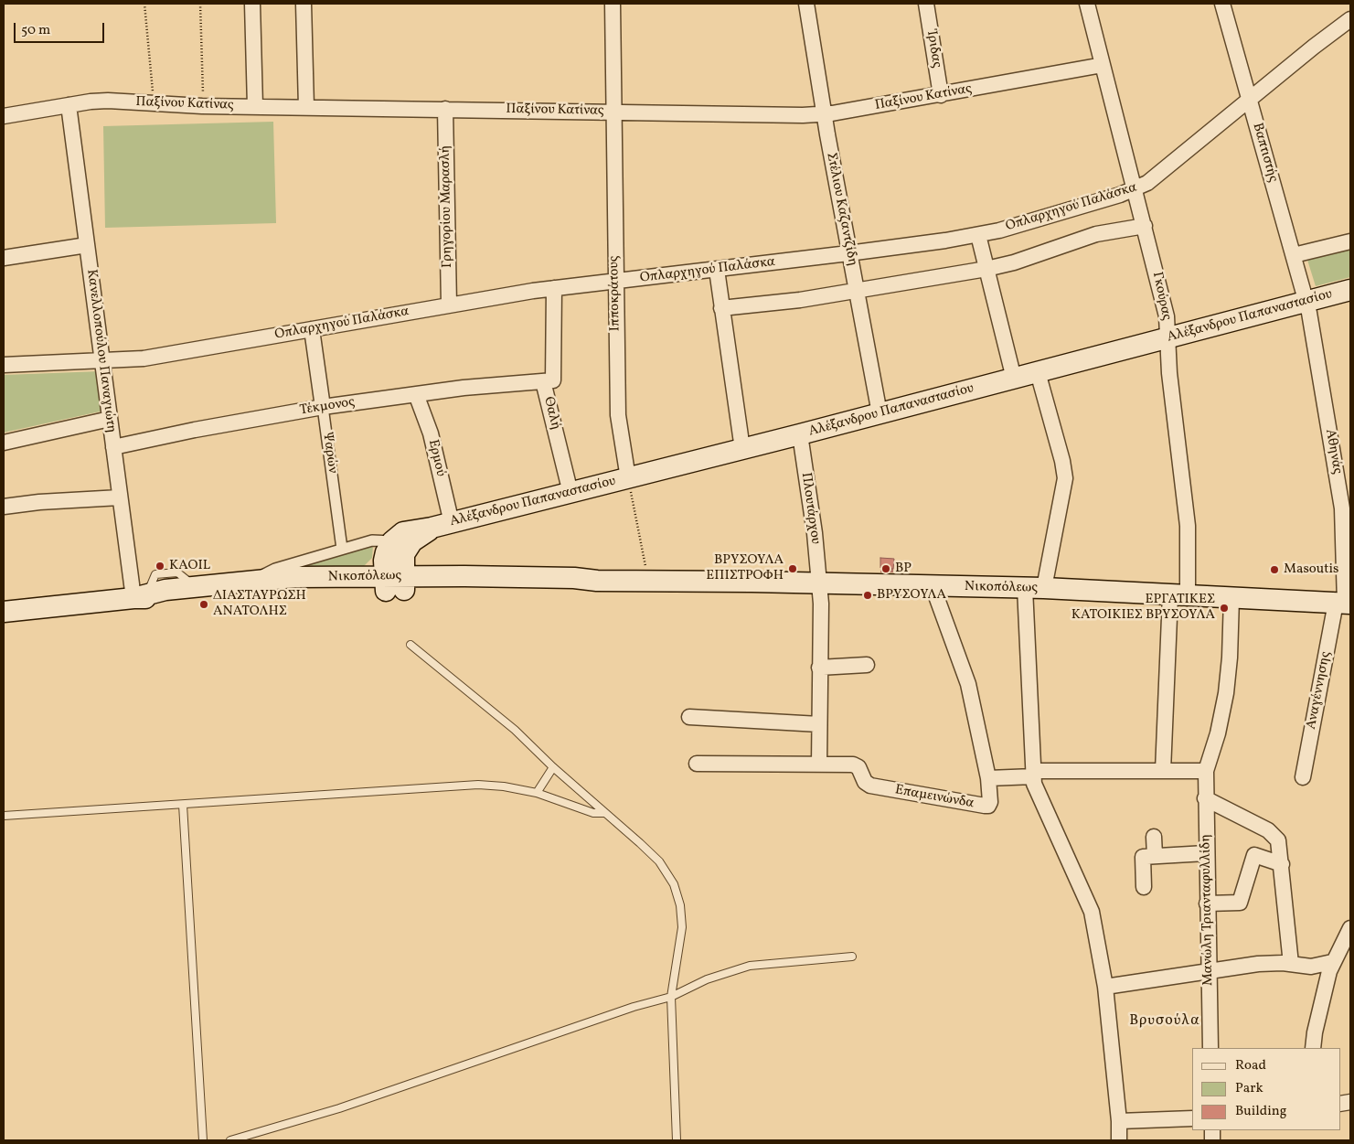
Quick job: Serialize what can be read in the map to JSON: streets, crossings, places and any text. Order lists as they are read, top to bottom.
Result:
{
  "streets": {
    "main road": ["Αλέξανδρου Παπαναστασίου", "Νικοπόλεως"],
    "street": [
      "Ίριδας",
      "Παξίνου Κατίνας",
      "Βαπτιστής",
      "Γρηγορίου Μαρασλή",
      "Οπλαρχηγού Παλάσκα",
      "Στέλιου Καζαντζίδη",
      "Ιπποκράτους",
      "Γκούρας",
      "Κανελλοπούλου Παναγιώτη",
      "Τέκμονος",
      "Θαλή",
      "Αθηνάς",
      "Ψαρών",
      "Ερμού",
      "Πλουτάρχου",
      "Αναγέννησης",
      "Επαμεινώνδα",
      "Μανώλη Τριανταφυλλίδη"
    ]
  },
  "crossings": [
    ["Ίριδας", "Παξίνου Κατίνας"],
    ["Παξίνου Κατίνας", "Γρηγορίου Μαρασλή"],
    ["Παξίνου Κατίνας", "Στέλιου Καζαντζίδη"],
    ["Παξίνου Κατίνας", "Ιπποκράτους"],
    ["Παξίνου Κατίνας", "Γκούρας"],
    ["Παξίνου Κατίνας", "Κανελλοπούλου Παναγιώτη"],
    ["Βαπτιστής", "Οπλαρχηγού Παλάσκα"],
    ["Βαπτιστής", "Αλέξανδρου Παπαναστασίου"],
    ["Βαπτιστής", "Αθηνάς"],
    ["Γρηγορίου Μαρασλή", "Οπλαρχηγού Παλάσκα"],
    ["Οπλαρχηγού Παλάσκα", "Στέλιου Καζαντζίδη"],
    ["Οπλαρχηγού Παλάσκα", "Ιπποκράτους"],
    ["Οπλαρχηγού Παλάσκα", "Γκούρας"],
    ["Οπλαρχηγού Παλάσκα", "Κανελλοπούλου Παναγιώτη"],
    ["Οπλαρχηγού Παλάσκα", "Θαλή"],
    ["Οπλαρχηγού Παλάσκα", "Ψαρών"],
    ["Στέλιου Καζαντζίδη", "Αλέξανδρου Παπαναστασίου"],
    ["Ιπποκράτους", "Αλέξανδρου Παπαναστασίου"],
    ["Γκούρας", "Αλέξανδρου Παπαναστασίου"],
    ["Γκούρας", "Νικοπόλεως"],
    ["Αλέξανδρου Παπαναστασίου", "Θαλή"],
    ["Αλέξανδρου Παπαναστασίου", "Αθηνάς"],
    ["Αλέξανδρου Παπαναστασίου", "Ερμού"],
    ["Αλέξανδρου Παπαναστασίου", "Πλουτάρχου"],
    ["Κανελλοπούλου Παναγιώτη", "Τέκμονος"],
    ["Κανελλοπούλου Παναγιώτη", "Νικοπόλεως"],
    ["Τέκμονος", "Θαλή"],
    ["Τέκμονος", "Ψαρών"],
    ["Τέκμονος", "Ερμού"],
    ["Αθηνάς", "Νικοπόλεως"],
    ["Αθηνάς", "Αναγέννησης"],
    ["Πλουτάρχου", "Νικοπόλεως"],
    ["Πλουτάρχου", "Επαμεινώνδα"],
    ["Νικοπόλεως", "Αναγέννησης"],
    ["Νικοπόλεως", "Μανώλη Τριανταφυλλίδη"]
  ],
  "districts": ["Βρυσούλα"],
  "places": [
    "KAOIL",
    "ΒΡΥΣΟΥΛΑ ΕΠΙΣΤΡΟΦΗ",
    "BP",
    "Masoutis",
    "ΒΡΥΣΟΥΛΑ",
    "ΔΙΑΣΤΑΥΡΩΣΗ ΑΝΑΤΟΛΗΣ",
    "ΕΡΓΑΤΙΚΕΣ ΚΑΤΟΙΚΙΕΣ ΒΡΥΣΟΥΛΑ"
  ],
  "legend": ["Road", "Park", "Building"],
  "scale_bar": "50 m"
}
